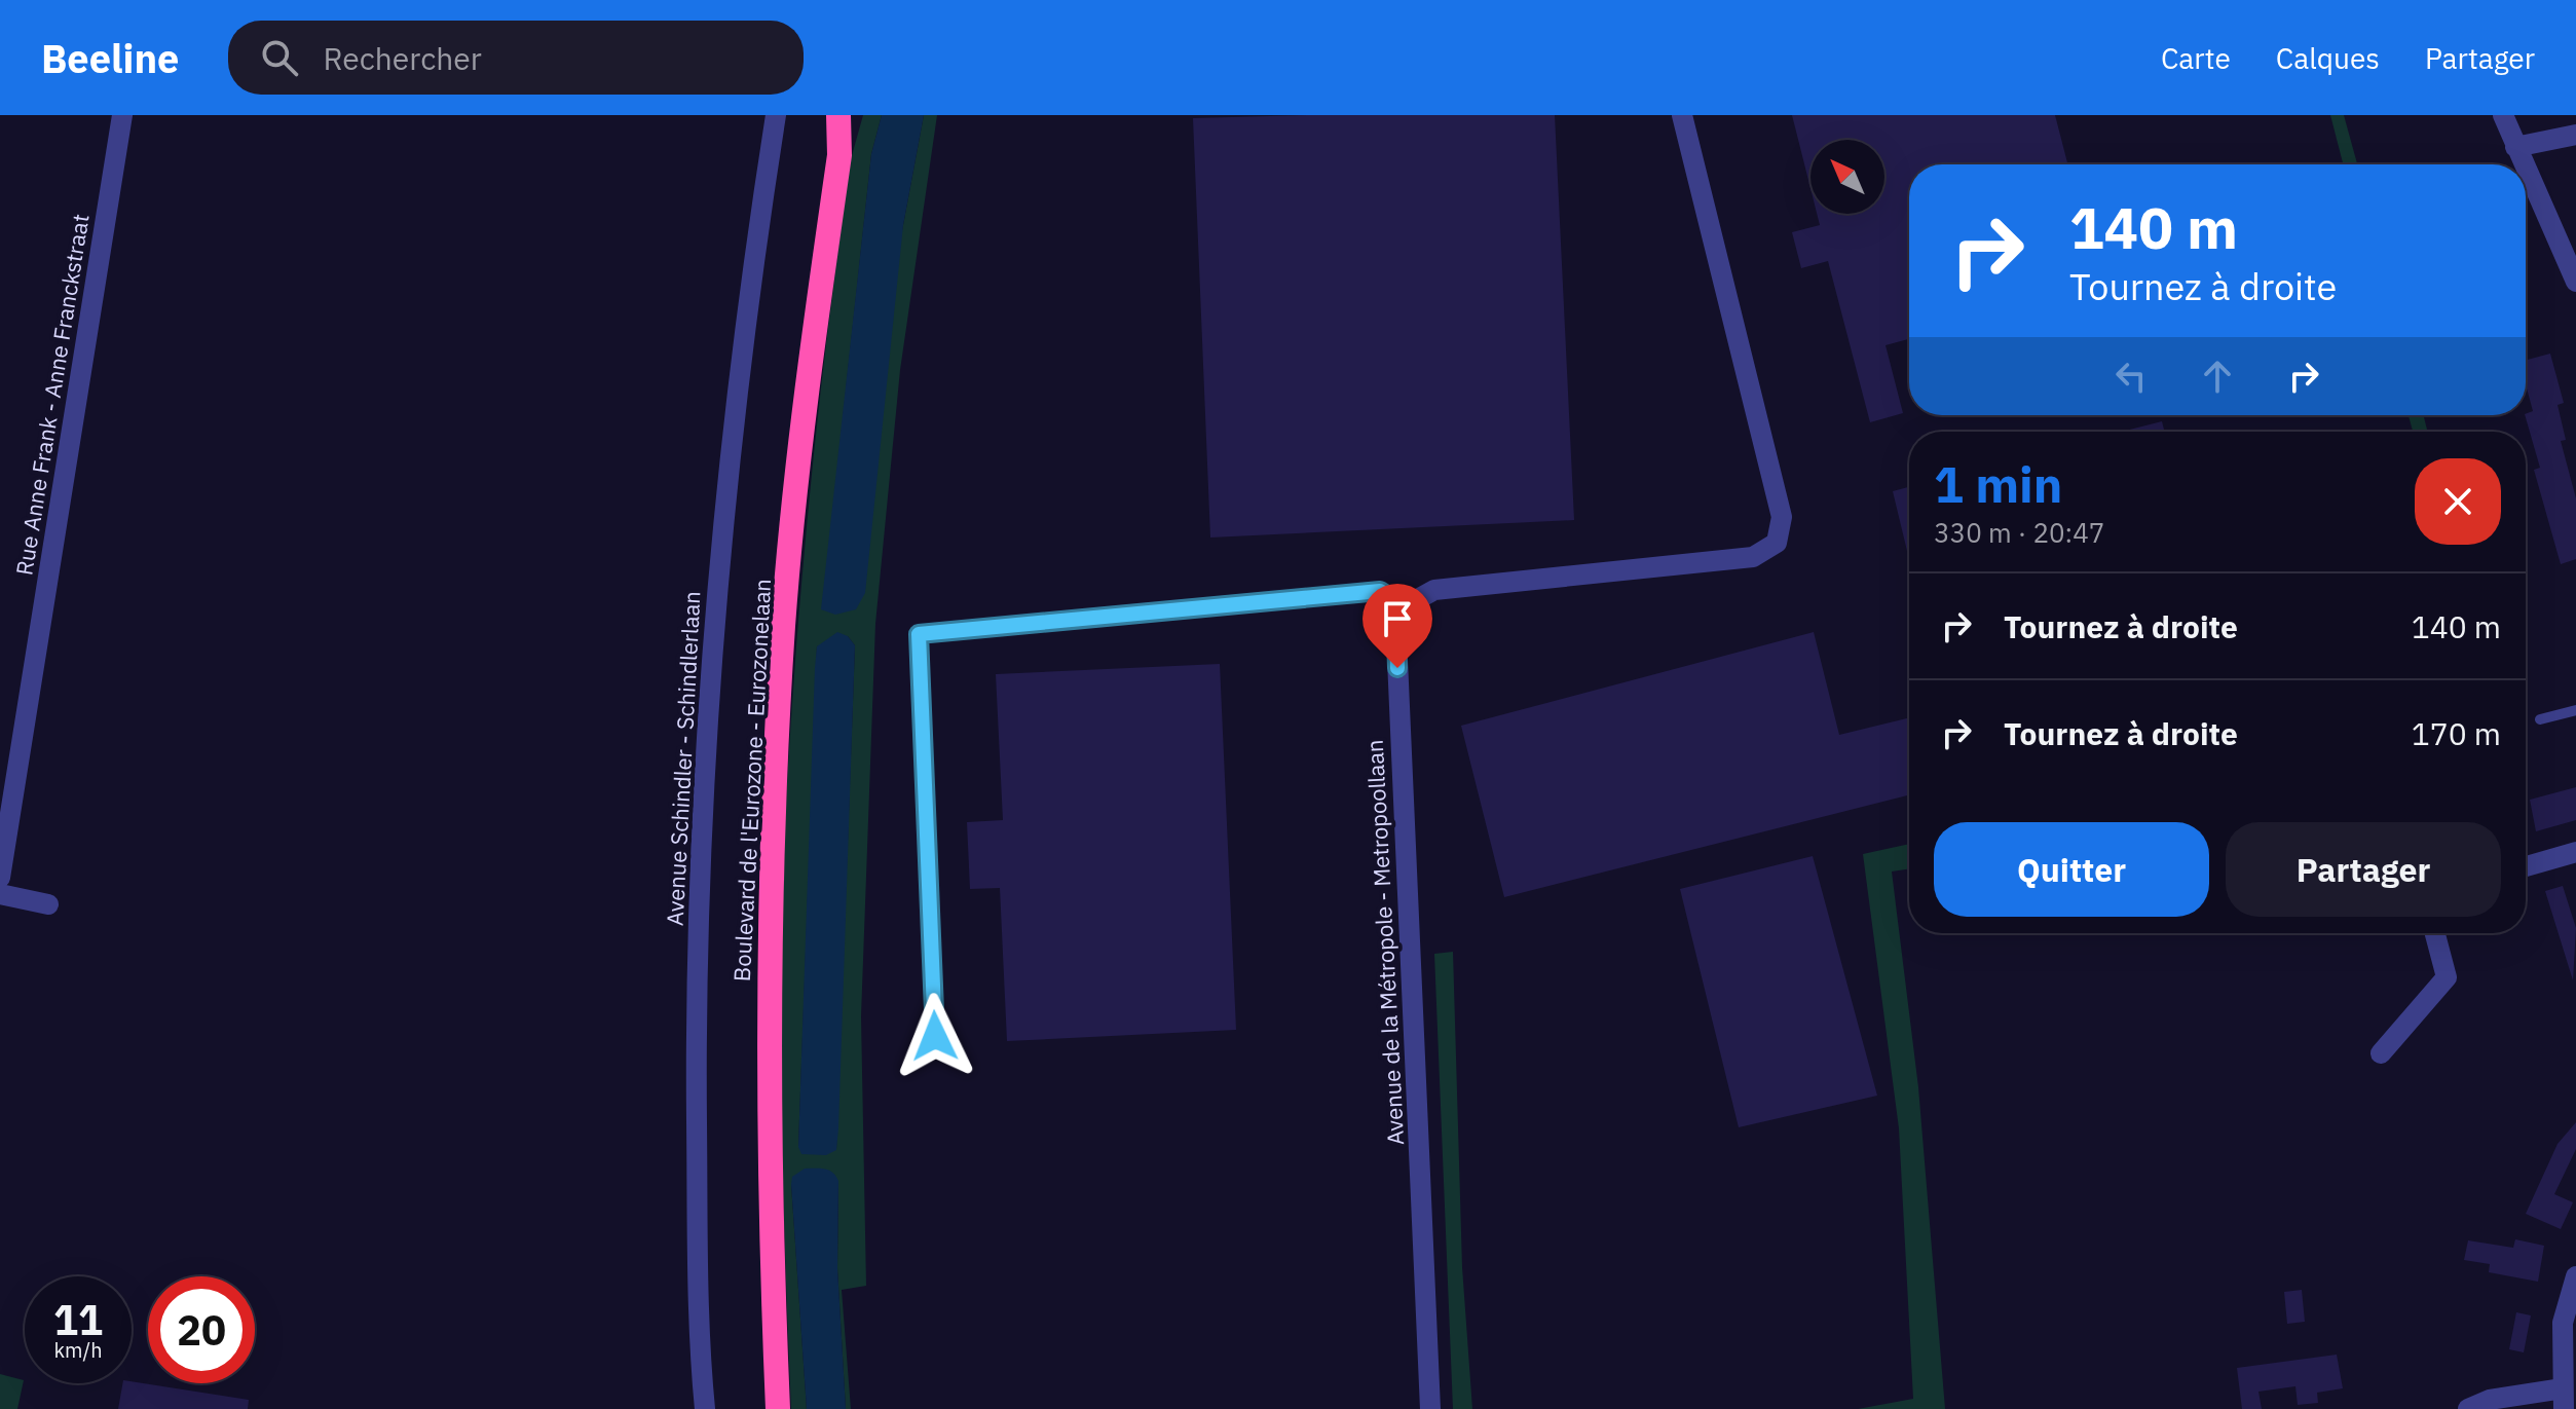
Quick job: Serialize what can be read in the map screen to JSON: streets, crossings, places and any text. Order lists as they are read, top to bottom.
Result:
{
  "streets": {
    "highway": ["Boulevard de l'Eurozone - Eurozonelaan"],
    "street": ["Rue Anne Frank - Anne Franckstraat", "Avenue Schindler - Schindlerlaan", "Avenue de la Métropole - Metropoollaan"]
  },
  "north": "top left",
  "page": {
    "header": "Beeline",
    "search": "Rechercher",
    "nav": ["Carte", "Calques", "Partager"],
    "turn": ["140 m", "Tournez à droite"],
    "heading": ["1 min", "330 m · 20:47"],
    "list": [
      {
        "name": "Tournez à droite",
        "value": "140 m"
      },
      {
        "name": "Tournez à droite",
        "value": "170 m"
      }
    ],
    "buttons": ["Quitter", "Partager"],
    "speed": "11 km/h",
    "limit": "20"
  }
}
